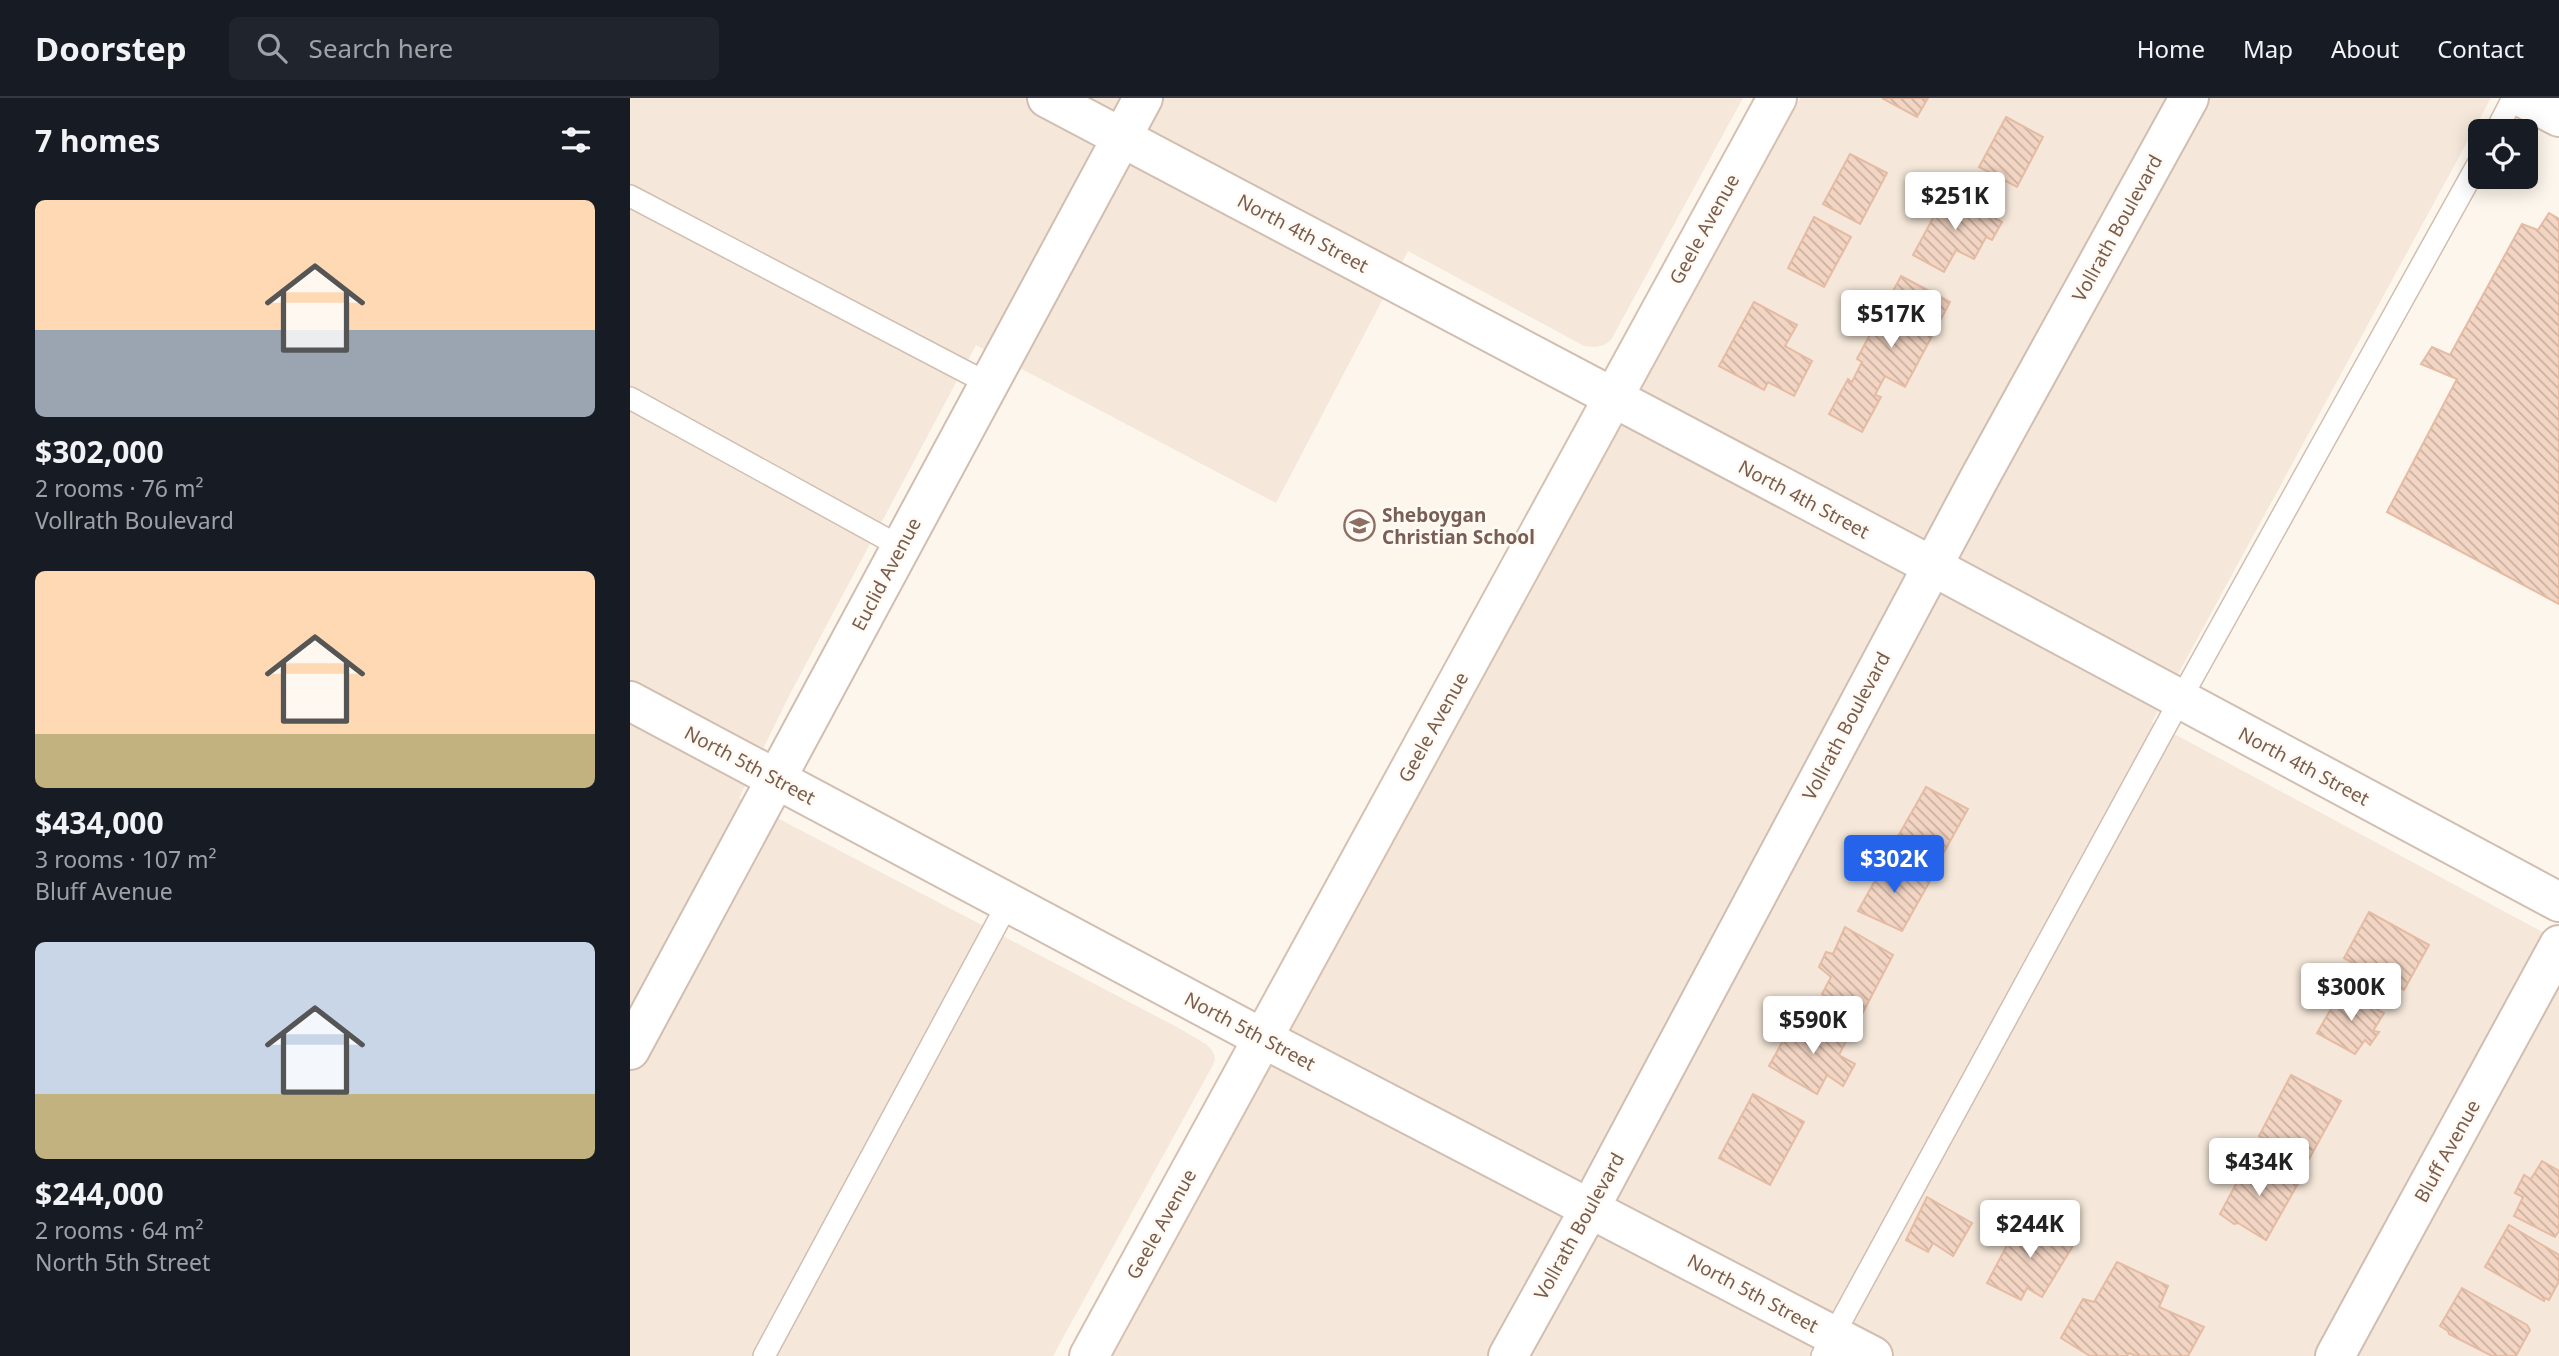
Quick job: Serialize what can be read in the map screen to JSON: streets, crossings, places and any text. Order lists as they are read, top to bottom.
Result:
{
  "streets": {
    "street": [
      "Vollrath Boulevard",
      "Geele Avenue",
      "North 4th Street",
      "Euclid Avenue",
      "North 5th Street",
      "Bluff Avenue"
    ]
  },
  "crossings": [
    ["Vollrath Boulevard", "North 4th Street"],
    ["Vollrath Boulevard", "North 5th Street"],
    ["Geele Avenue", "North 4th Street"],
    ["Geele Avenue", "North 5th Street"],
    ["North 4th Street", "Euclid Avenue"],
    ["Euclid Avenue", "North 5th Street"]
  ],
  "places": {
    "school or university": ["Sheboygan Christian School"]
  },
  "page": {
    "header": "Doorstep",
    "search": "Search here",
    "nav": [
      "Home",
      "Map",
      "About",
      "Contact"
    ],
    "heading": "7 homes",
    "price": [
      "$251K",
      "$517K",
      "$302K",
      "$300K",
      "$590K",
      "$434K",
      "$244K"
    ],
    "list": [
      {
        "name": "$302,000",
        "note": "2 rooms · 76 m² · Vollrath Boulevard"
      },
      {
        "name": "$434,000",
        "note": "3 rooms · 107 m² · Bluff Avenue"
      },
      {
        "name": "$244,000",
        "note": "2 rooms · 64 m² · North 5th Street"
      }
    ]
  }
}
